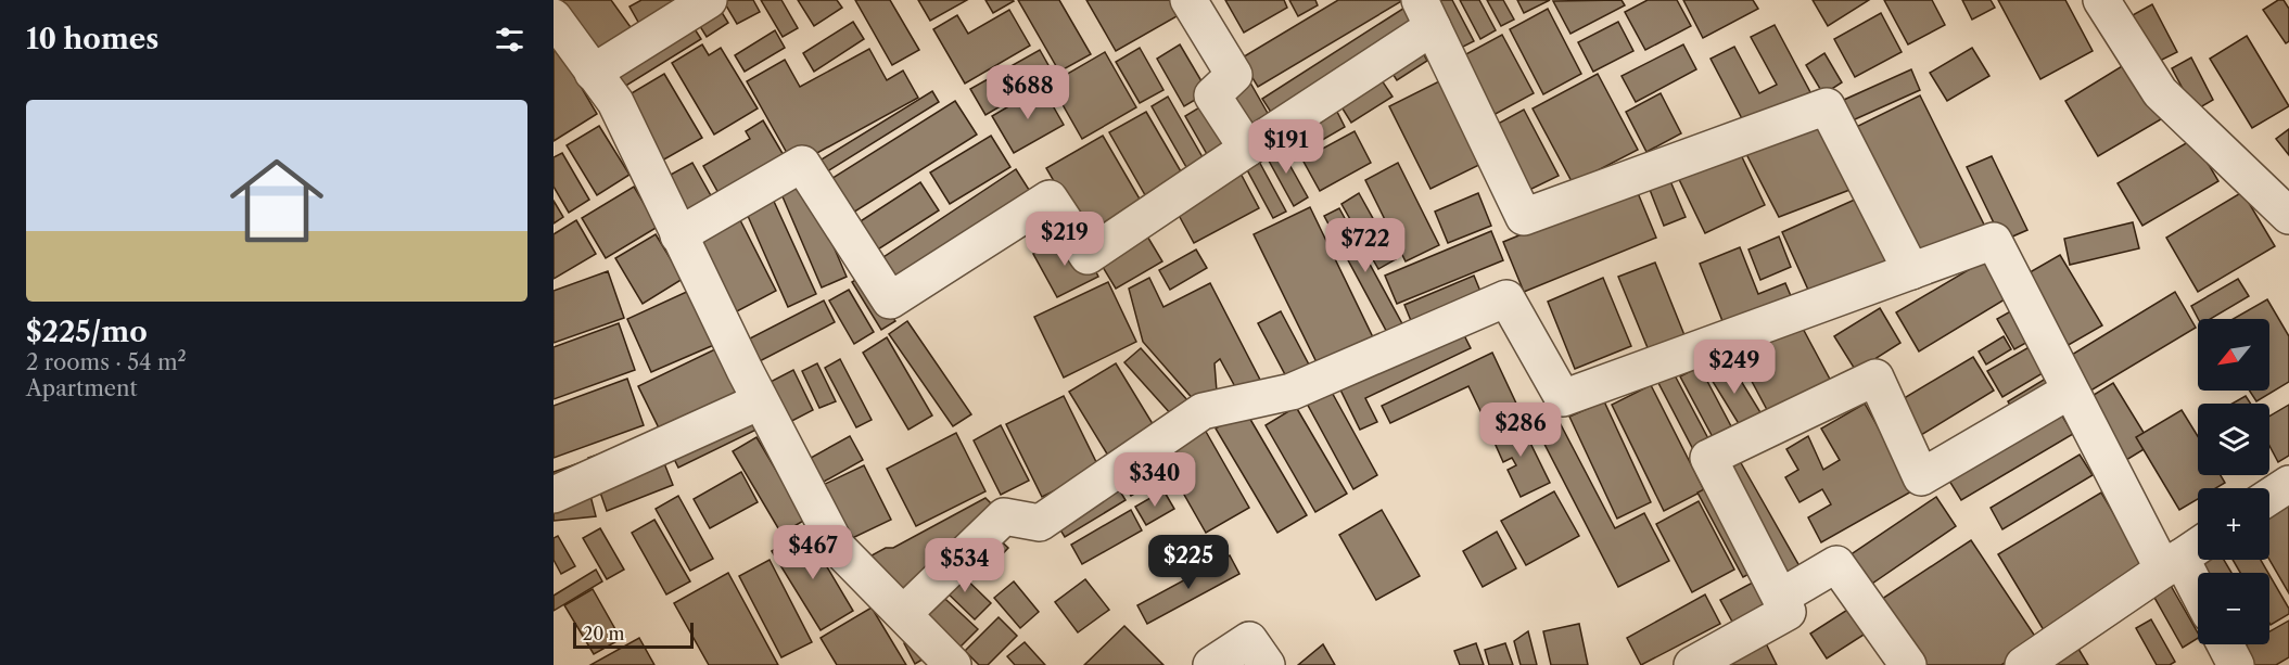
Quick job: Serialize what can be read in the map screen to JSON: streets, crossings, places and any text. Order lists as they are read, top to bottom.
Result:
{
  "scale_bar": "20 m",
  "north": "bottom left",
  "page": {
    "heading": "10 homes",
    "price": [
      "$688",
      "$191",
      "$219",
      "$722",
      "$249",
      "$286",
      "$340",
      "$467",
      "$225",
      "$534"
    ],
    "list": [
      {
        "name": "$225/mo",
        "note": "2 rooms · 54 m² · Apartment"
      }
    ],
    "map_buttons": ["+", "−"],
    "scale": "20 m"
  }
}
